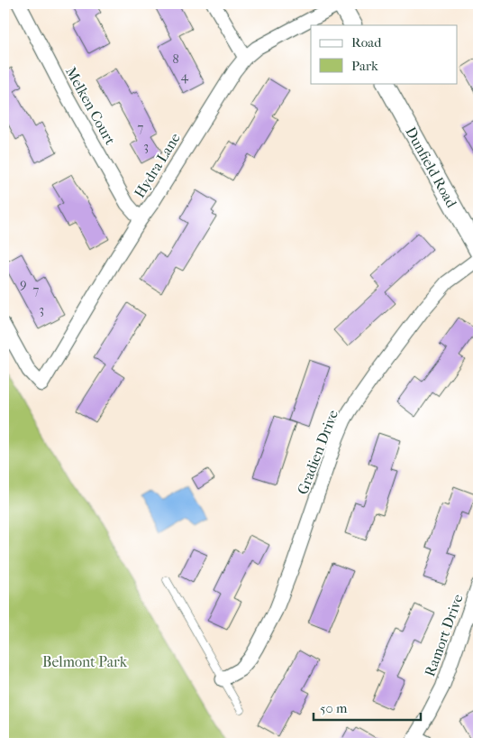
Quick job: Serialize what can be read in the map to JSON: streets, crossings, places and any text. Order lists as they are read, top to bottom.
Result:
{
  "streets": {
    "street": [
      "Melken Court",
      "Hydra Lane",
      "Dunfield Road",
      "Gradien Drive",
      "Ramort Drive"
    ]
  },
  "crossings": [
    ["Melken Court", "Hydra Lane"]
  ],
  "parks": ["Belmont Park"],
  "house_numbers": [
    "8",
    "4",
    "7",
    "3",
    "9",
    "7",
    "3"
  ],
  "legend": ["Road", "Park"],
  "scale_bar": "50 m"
}
